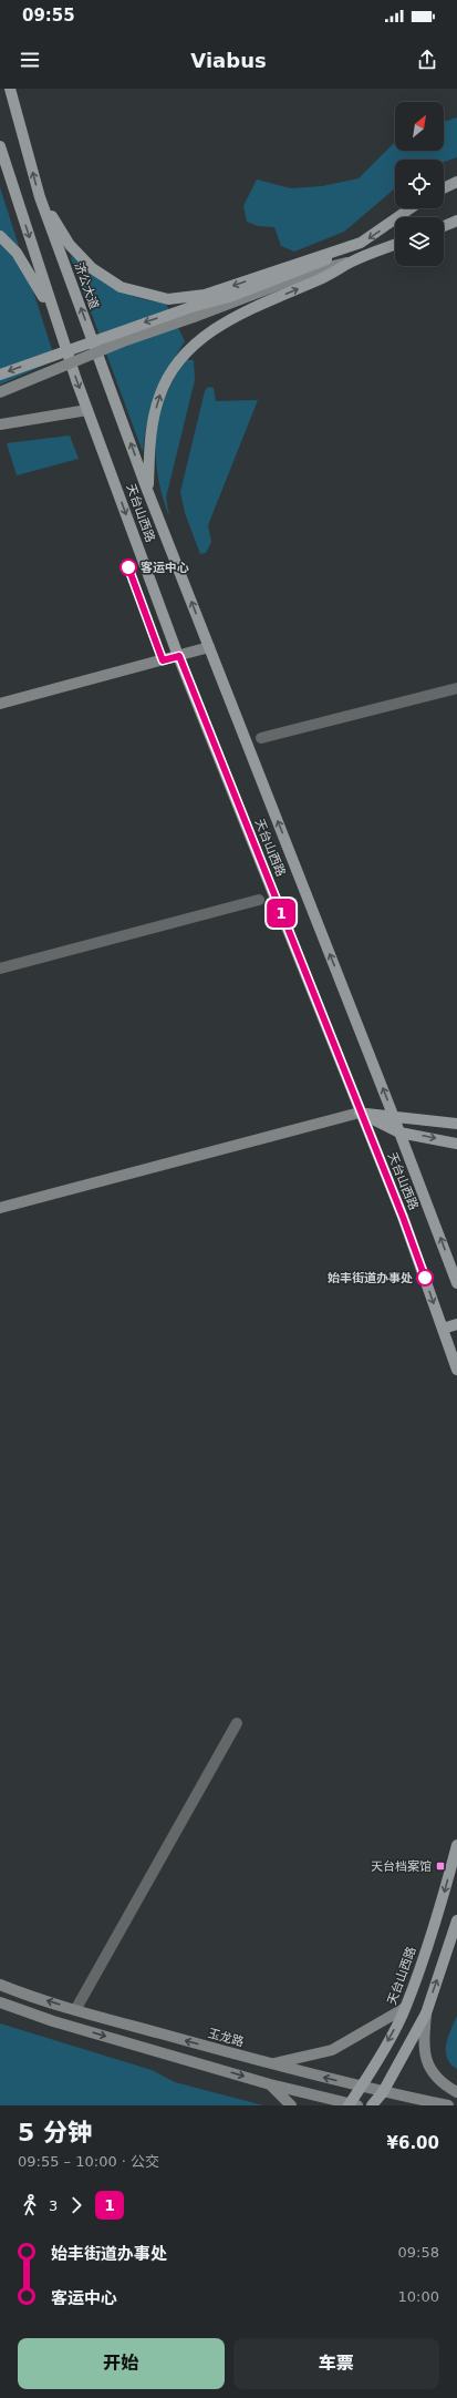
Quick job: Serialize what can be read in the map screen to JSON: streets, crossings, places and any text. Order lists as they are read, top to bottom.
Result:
{
  "streets": {
    "main road": ["济公大道", "天台山西路", "玉龙路"]
  },
  "crossings": [
    ["济公大道", "天台山西路"],
    ["天台山西路", "玉龙路"]
  ],
  "places": {
    "other": ["客运中心", "始丰街道办事处"],
    "transit": ["天台档案馆"]
  },
  "lines": ["bus line 1"],
  "north": "top right",
  "page": {
    "status": "09:55",
    "header": "Viabus",
    "on_map": "1",
    "heading": ["5 分钟", "09:55 – 10:00 · 公交", "¥6.00"],
    "legs": ["3", "1"],
    "list": [
      {
        "name": "始丰街道办事处",
        "value": "09:58"
      },
      {
        "name": "客运中心",
        "value": "10:00"
      }
    ],
    "buttons": ["开始", "车票"]
  }
}
